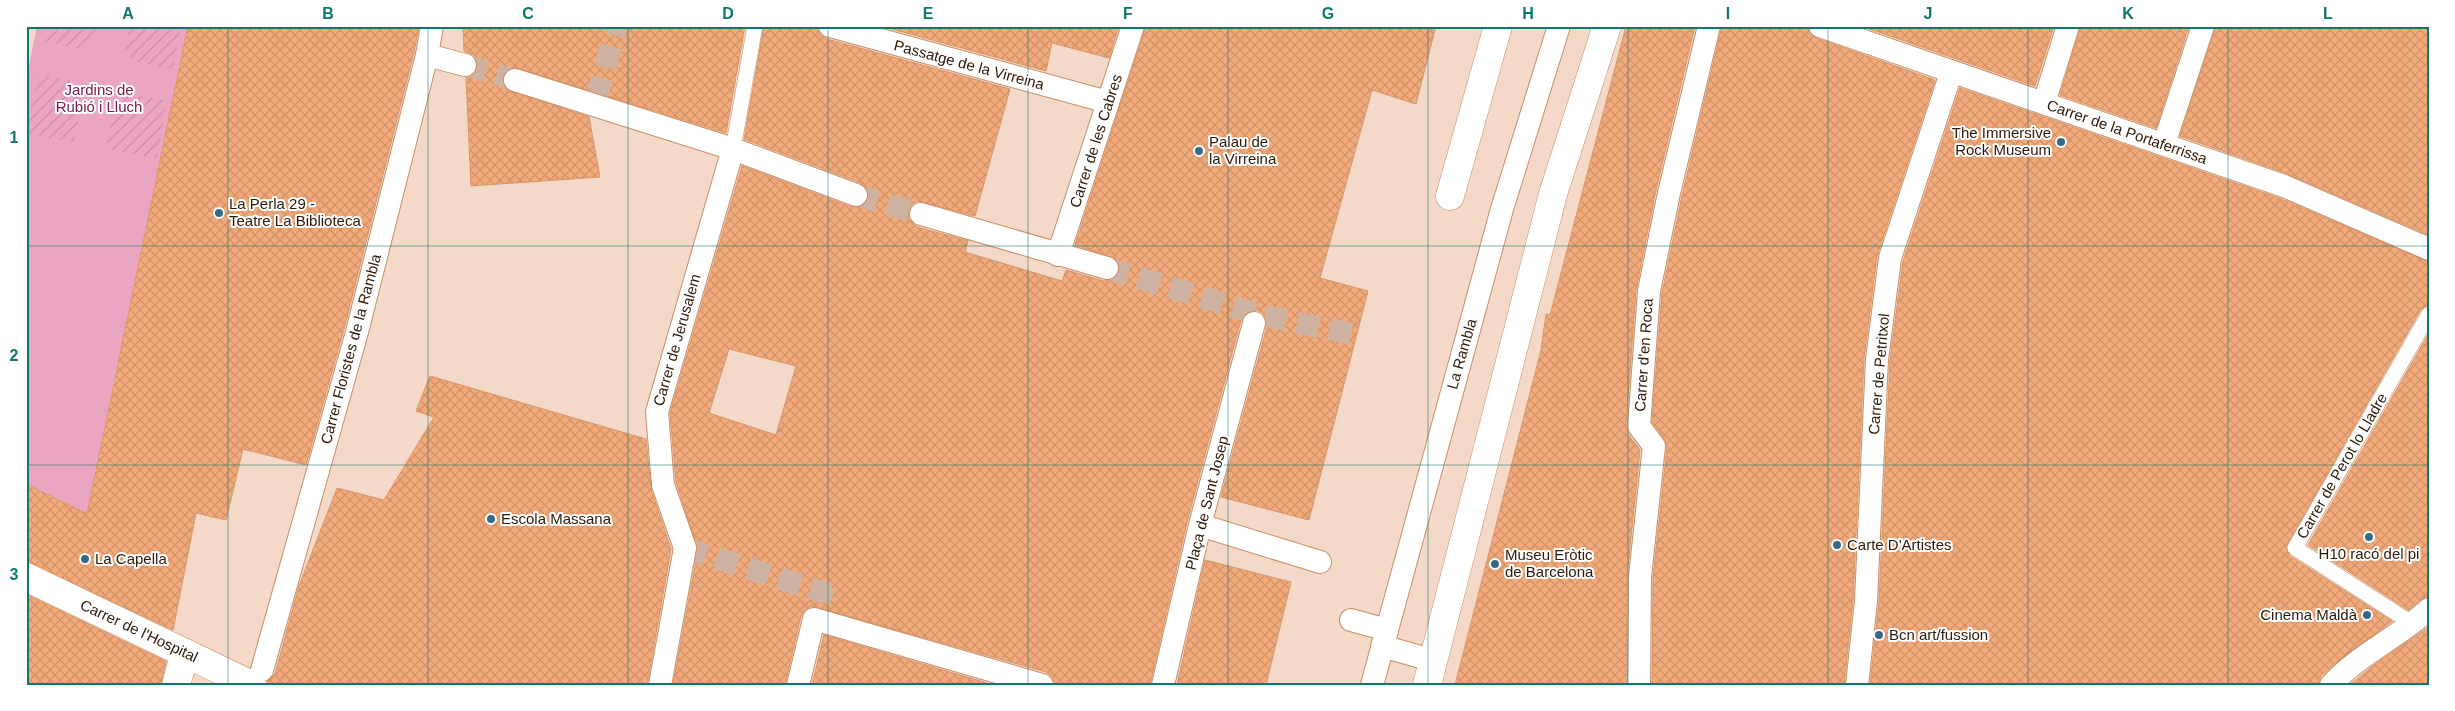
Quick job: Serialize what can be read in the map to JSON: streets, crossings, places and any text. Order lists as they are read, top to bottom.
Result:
{
  "streets": {
    "street": [
      "Passatge de la Virreina",
      "Carrer de la Portaferrissa",
      "Carrer de les Cabres",
      "Carrer de Jerusalem",
      "Carrer Floristes de la Rambla",
      "La Rambla",
      "Carrer d'en Roca",
      "Carrer de Petritxol",
      "Plaça de Sant Josep",
      "Carrer de l'Hospital"
    ],
    "lane": ["Carrer de Perot lo Lladre"]
  },
  "crossings": [
    ["Passatge de la Virreina", "Carrer de les Cabres"],
    ["Carrer de la Portaferrissa", "Carrer de Petritxol"],
    ["Carrer Floristes de la Rambla", "Carrer de l'Hospital"]
  ],
  "parks": ["Jardins de Rubió i Lluch"],
  "places": [
    "The Immersive Rock Museum",
    "Palau de la Virreina",
    "La Perla 29 - Teatre La Biblioteca",
    "Escola Massana",
    "H10 racó del pi",
    "Carte D'Artistes",
    "La Capella",
    "Museu Eròtic de Barcelona",
    "Cinema Maldà",
    "Bcn art/fussion"
  ],
  "grid": {
    "columns": [
      "A",
      "B",
      "C",
      "D",
      "E",
      "F",
      "G",
      "H",
      "I",
      "J",
      "K",
      "L"
    ],
    "rows": ["1", "2", "3"]
  }
}
